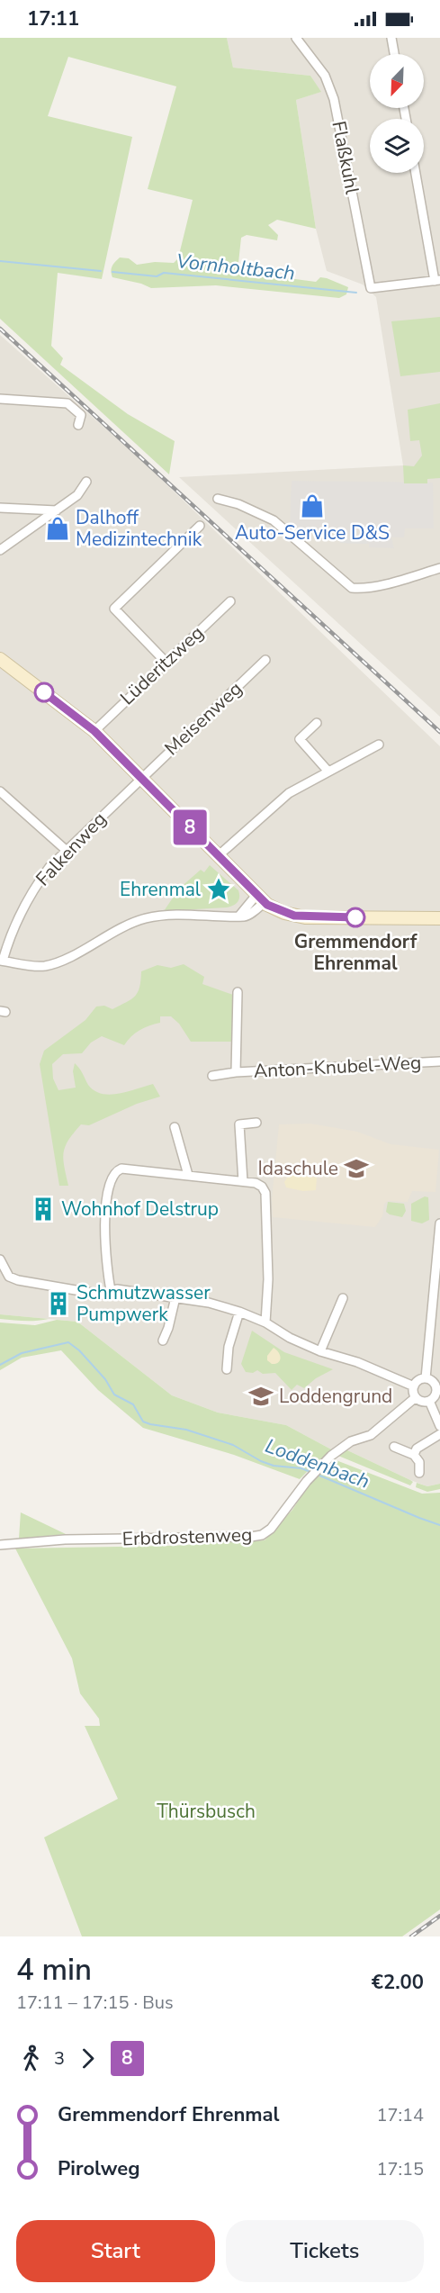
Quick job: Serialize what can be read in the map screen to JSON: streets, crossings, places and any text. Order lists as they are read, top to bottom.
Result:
{
  "streets": {
    "street": [
      "Flaßkuhl",
      "Lüderitzweg",
      "Meisenweg",
      "Falkenweg",
      "Anton-Knubel-Weg",
      "Erbdrostenweg"
    ]
  },
  "crossings": [
    ["Meisenweg", "Falkenweg"]
  ],
  "water": ["Vornholtbach", "Loddenbach"],
  "parks": ["Thürsbusch"],
  "places": {
    "shop": ["Auto-Service D&S", "Dalhoff Medizintechnik"],
    "place": ["Ehrenmal"],
    "other": ["Gremmendorf Ehrenmal"],
    "school or university": ["Idaschule", "Loddengrund"],
    "building": ["Wohnhof Delstrup", "Schmutzwasser Pumpwerk"]
  },
  "lines": ["bus line 8"],
  "north": "bottom left",
  "page": {
    "status": "17:11",
    "on_map": "8",
    "heading": ["4 min", "17:11 – 17:15 · Bus", "€2.00"],
    "legs": ["3", "8"],
    "list": [
      {
        "name": "Gremmendorf Ehrenmal",
        "value": "17:14"
      },
      {
        "name": "Pirolweg",
        "value": "17:15"
      }
    ],
    "buttons": ["Start", "Tickets"]
  }
}
